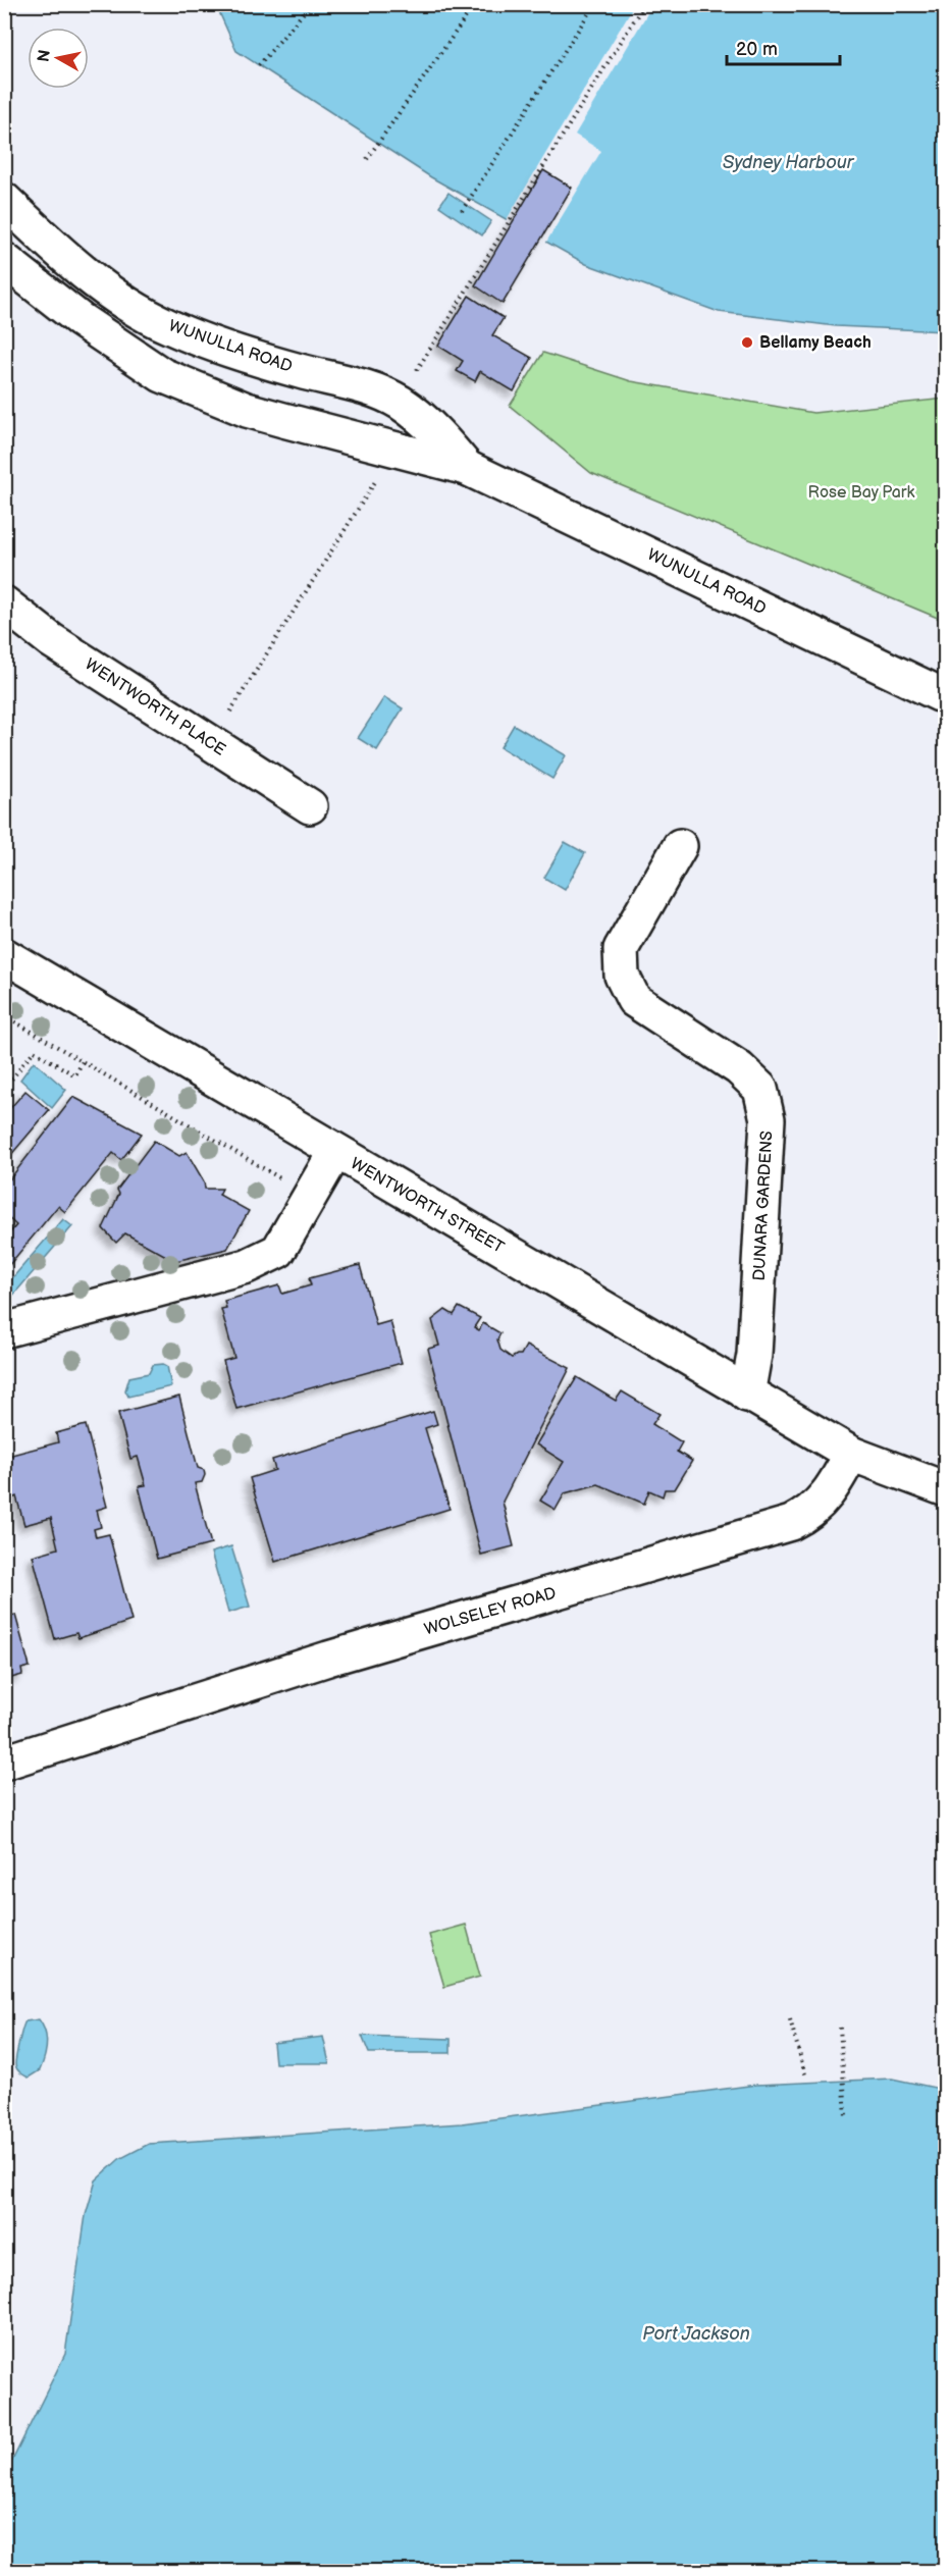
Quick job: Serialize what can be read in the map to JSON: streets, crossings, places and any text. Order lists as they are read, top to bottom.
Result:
{
  "streets": {
    "street": [
      "WUNULLA ROAD",
      "WENTWORTH PLACE",
      "WENTWORTH STREET",
      "DUNARA GARDENS",
      "WOLSELEY ROAD"
    ]
  },
  "crossings": [
    ["WENTWORTH STREET", "DUNARA GARDENS"],
    ["WENTWORTH STREET", "WOLSELEY ROAD"]
  ],
  "water": ["Sydney Harbour", "Port Jackson"],
  "parks": ["Rose Bay Park"],
  "places": ["Bellamy Beach"],
  "scale_bar": "20 m",
  "north": "left"
}
